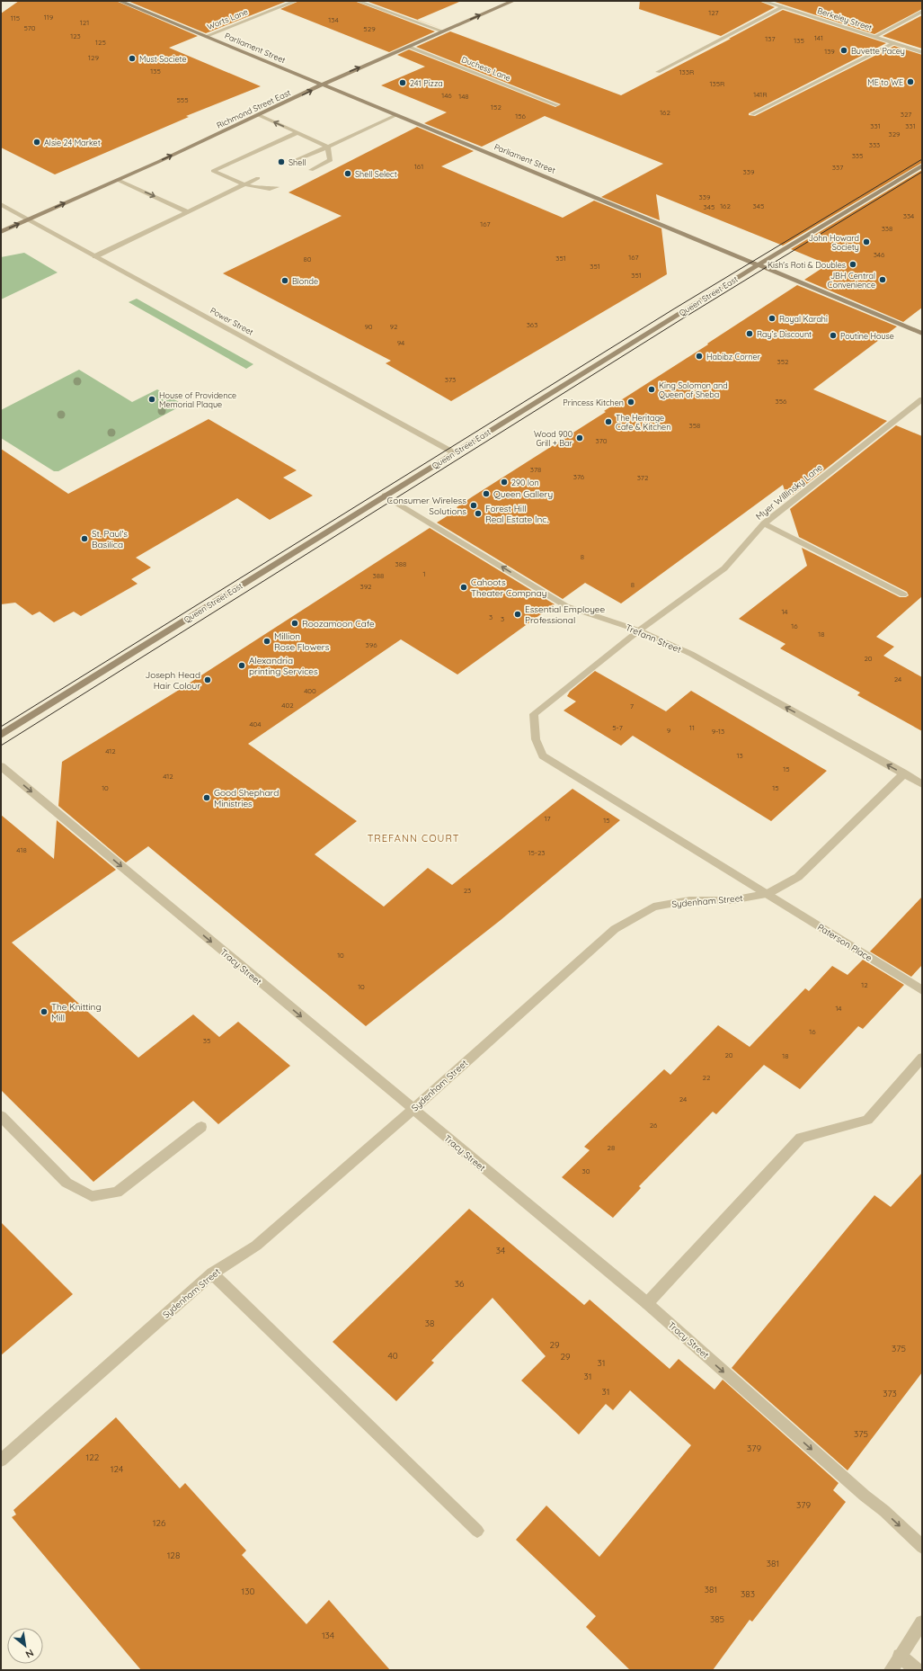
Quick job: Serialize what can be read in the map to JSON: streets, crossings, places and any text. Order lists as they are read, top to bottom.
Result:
{
  "streets": {
    "main road": ["Parliament Street", "Richmond Street East", "Queen Street East"],
    "street": [
      "Worts Lane",
      "Berkeley Street",
      "Duchess Lane",
      "Power Street",
      "Myer Willinsky Lane",
      "Trefann Street",
      "Sydenham Street",
      "Paterson Place",
      "Tracy Street"
    ]
  },
  "crossings": [
    ["Worts Lane", "Parliament Street"],
    ["Parliament Street", "Richmond Street East"],
    ["Parliament Street", "Queen Street East"],
    ["Duchess Lane", "Richmond Street East"],
    ["Richmond Street East", "Power Street"],
    ["Queen Street East", "Power Street"],
    ["Queen Street East", "Trefann Street"],
    ["Myer Willinsky Lane", "Trefann Street"],
    ["Myer Willinsky Lane", "Sydenham Street"],
    ["Myer Willinsky Lane", "Paterson Place"],
    ["Trefann Street", "Sydenham Street"],
    ["Sydenham Street", "Paterson Place"],
    ["Sydenham Street", "Tracy Street"]
  ],
  "one_way": ["Richmond Street East", "Trefann Street", "Tracy Street"],
  "districts": ["TREFANN COURT"],
  "places": [
    "Buvette Pacey",
    "Must Societe",
    "ME to WE",
    "241 Pizza",
    "Alsie 24 Market",
    "Shell",
    "Shell Select",
    "John Howard Society",
    "Kish's Roti & Doubles",
    "JBH Central Convenience",
    "Blonde",
    "Royal Karahi",
    "Ray’s Discount",
    "Poutine House",
    "Habibz Corner",
    "King Solomon and Queen of Sheba",
    "House of Providence Memorial Plaque",
    "Princess Kitchen",
    "The Heritage Cafe & Kitchen",
    "Wood 900 Grill + Bar",
    "290 Ion",
    "Queen Gallery",
    "Consumer Wireless Solutions",
    "Forest Hill Real Estate Inc.",
    "St. Paul's Basilica",
    "Cahoots Theater Compnay",
    "Essential Employee Professional",
    "Roozamoon Cafe",
    "Million Rose Flowers",
    "Alexandria printing Services",
    "Joseph Head Hair Colour",
    "Good Shephard Ministries",
    "The Knitting Mill"
  ],
  "house_numbers": [
    "127",
    "119",
    "115",
    "134",
    "121",
    "570",
    "529",
    "123",
    "141",
    "137",
    "135",
    "125",
    "139",
    "129",
    "135",
    "133R",
    "135R",
    "141R",
    "146",
    "148",
    "555",
    "152",
    "162",
    "327",
    "156",
    "331",
    "331",
    "329",
    "333",
    "335",
    "161",
    "337",
    "339",
    "339",
    "162",
    "345",
    "345",
    "334",
    "167",
    "338",
    "346",
    "167",
    "351",
    "80",
    "351",
    "351",
    "363",
    "90",
    "92",
    "94",
    "352",
    "373",
    "356",
    "358",
    "370",
    "378",
    "376",
    "372",
    "8",
    "388",
    "1",
    "388",
    "8",
    "392",
    "14",
    "3",
    "3",
    "16",
    "18",
    "396",
    "20",
    "24",
    "400",
    "402",
    "7",
    "404",
    "5-7",
    "11",
    "9",
    "9-13",
    "412",
    "13",
    "15",
    "412",
    "10",
    "15",
    "17",
    "15",
    "418",
    "15-23",
    "23",
    "10",
    "12",
    "10",
    "14",
    "16",
    "35",
    "20",
    "18",
    "22",
    "24",
    "26",
    "28",
    "30",
    "34",
    "36",
    "38",
    "29",
    "375",
    "40",
    "29",
    "31",
    "31",
    "31",
    "373",
    "375",
    "379",
    "122",
    "124",
    "379",
    "126",
    "128",
    "381",
    "381",
    "130",
    "383",
    "385",
    "134"
  ],
  "north": "bottom right"
}
